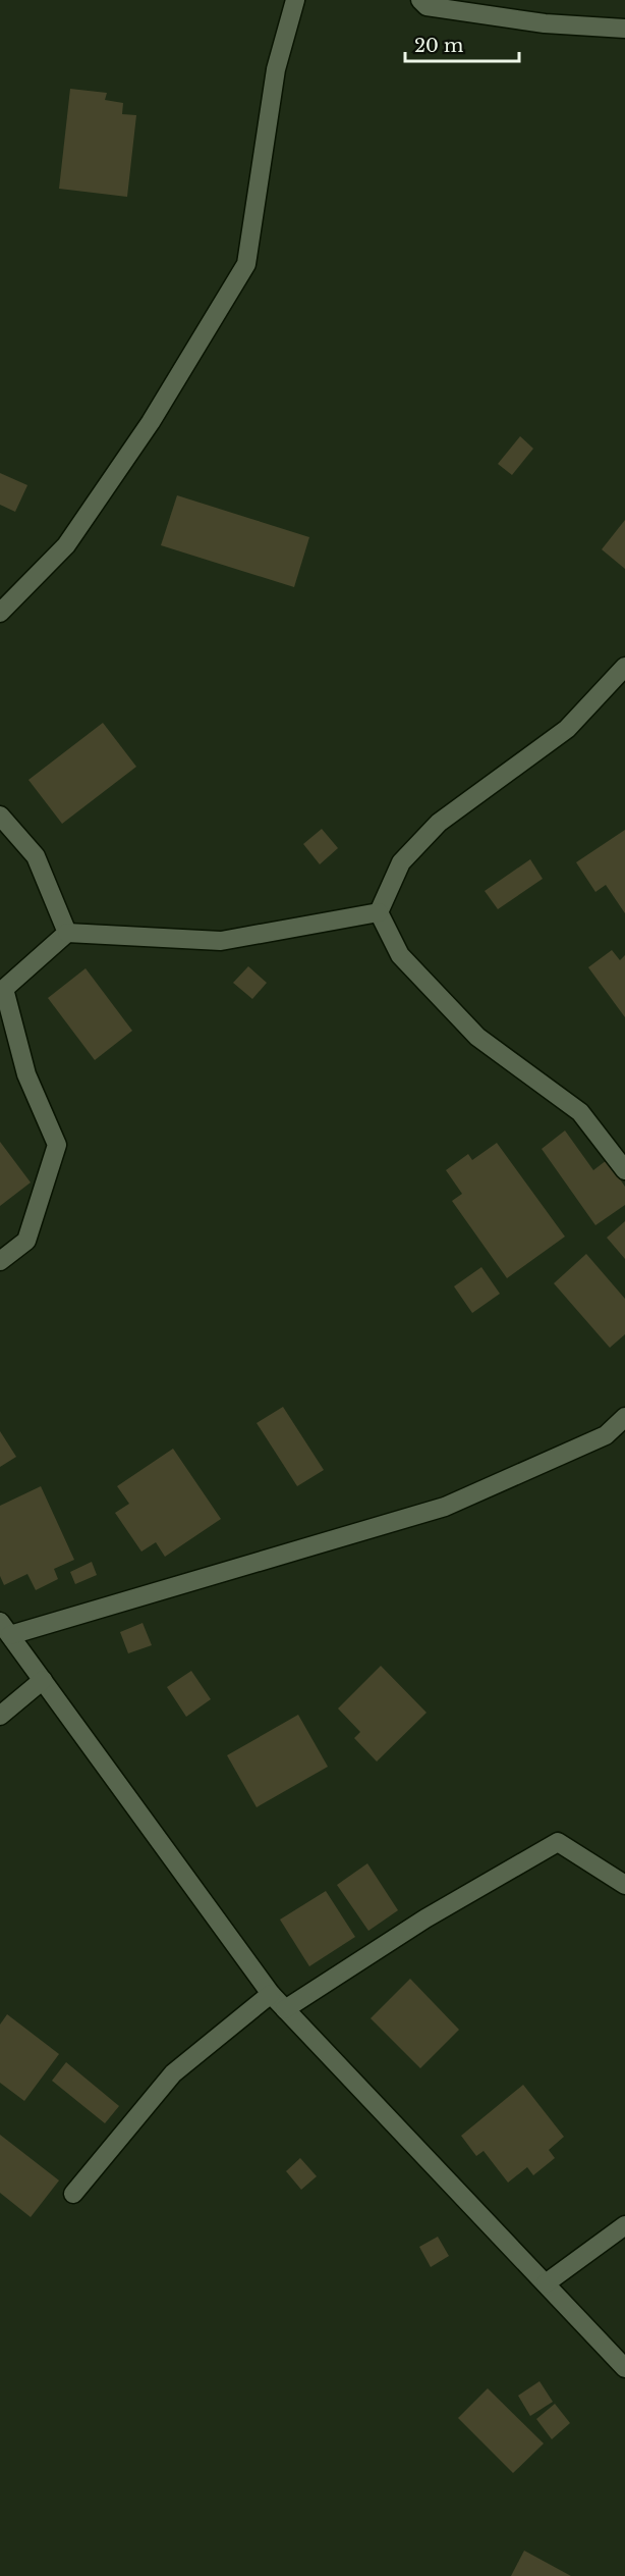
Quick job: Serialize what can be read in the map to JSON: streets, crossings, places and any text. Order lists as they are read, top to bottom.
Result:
{
  "scale_bar": "20 m"
}
